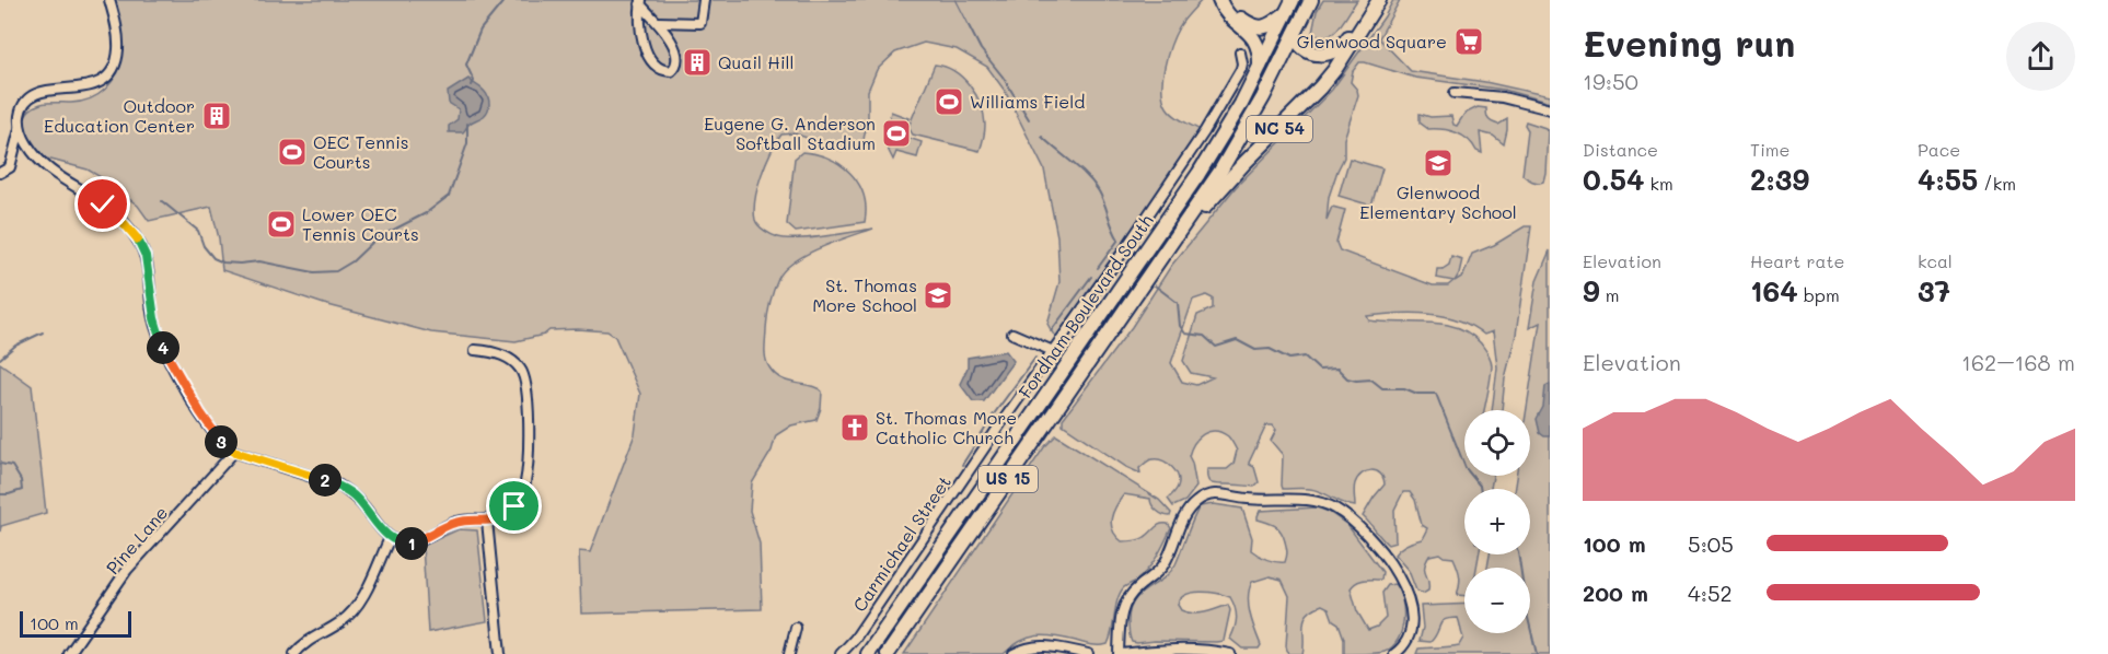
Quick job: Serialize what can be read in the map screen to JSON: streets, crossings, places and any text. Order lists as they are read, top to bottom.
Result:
{
  "streets": {
    "highway": ["NC 54", "Fordham Boulevard South", "US 15"],
    "street": ["Pine Lane", "Carmichael Street"]
  },
  "crossings": [
    ["NC 54", "Fordham Boulevard South"]
  ],
  "places": {
    "supermarket": ["Glenwood Square"],
    "building": ["Quail Hill", "Outdoor Education Center"],
    "sports": [
      "Williams Field",
      "Eugene G. Anderson Softball Stadium",
      "OEC Tennis Courts",
      "Lower OEC Tennis Courts"
    ],
    "school or university": ["Glenwood Elementary School", "St. Thomas More School"],
    "church": ["St. Thomas More Catholic Church"]
  },
  "scale_bar": "100 m",
  "page": {
    "heading": ["Evening run", "19:50"],
    "stats": [
      ["Distance", "0.54 km"],
      ["Time", "2:39"],
      ["Pace", "4:55 /km"],
      ["Elevation", "9 m"],
      ["Heart rate", "164 bpm"],
      ["kcal", "37"]
    ],
    "pins": [
      "4",
      "3",
      "2",
      "1"
    ],
    "chart": ["Elevation", "162–168 m"],
    "map_buttons": ["+", "−"],
    "list": [
      {
        "name": "100 m",
        "note": "5:05"
      },
      {
        "name": "200 m",
        "note": "4:52"
      }
    ],
    "scale": "100 m"
  }
}
